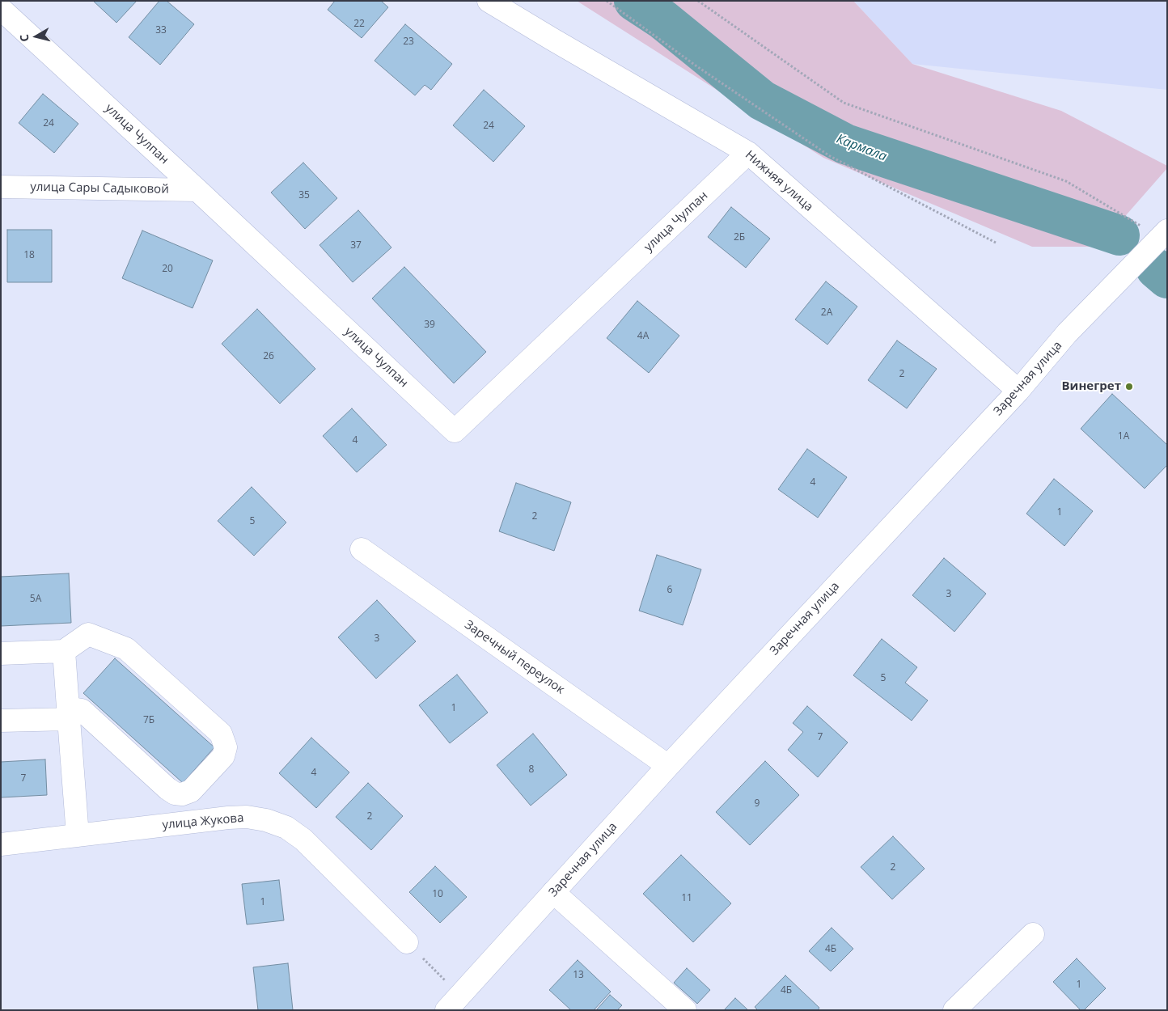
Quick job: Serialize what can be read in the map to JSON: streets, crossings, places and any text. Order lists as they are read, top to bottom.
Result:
{
  "streets": {
    "street": [
      "улица Чулпан",
      "Нижняя улица",
      "улица Сары Садыковой",
      "Заречная улица",
      "Заречный переулок",
      "улица Жукова"
    ]
  },
  "crossings": [
    ["улица Чулпан", "Нижняя улица"],
    ["улица Чулпан", "улица Сары Садыковой"],
    ["Нижняя улица", "Заречная улица"],
    ["Заречная улица", "Заречный переулок"]
  ],
  "water": ["Кармала"],
  "places": ["Винегрет"],
  "house_numbers": [
    "22",
    "33",
    "23",
    "24",
    "24",
    "35",
    "2Б",
    "37",
    "18",
    "20",
    "2А",
    "39",
    "4А",
    "26",
    "2",
    "1А",
    "4",
    "4",
    "1",
    "2",
    "5",
    "6",
    "3",
    "5А",
    "3",
    "5",
    "1",
    "7Б",
    "7",
    "8",
    "4",
    "7",
    "9",
    "2",
    "2",
    "10",
    "11",
    "1",
    "4Б",
    "13",
    "1",
    "4Б"
  ],
  "north": "left"
}
